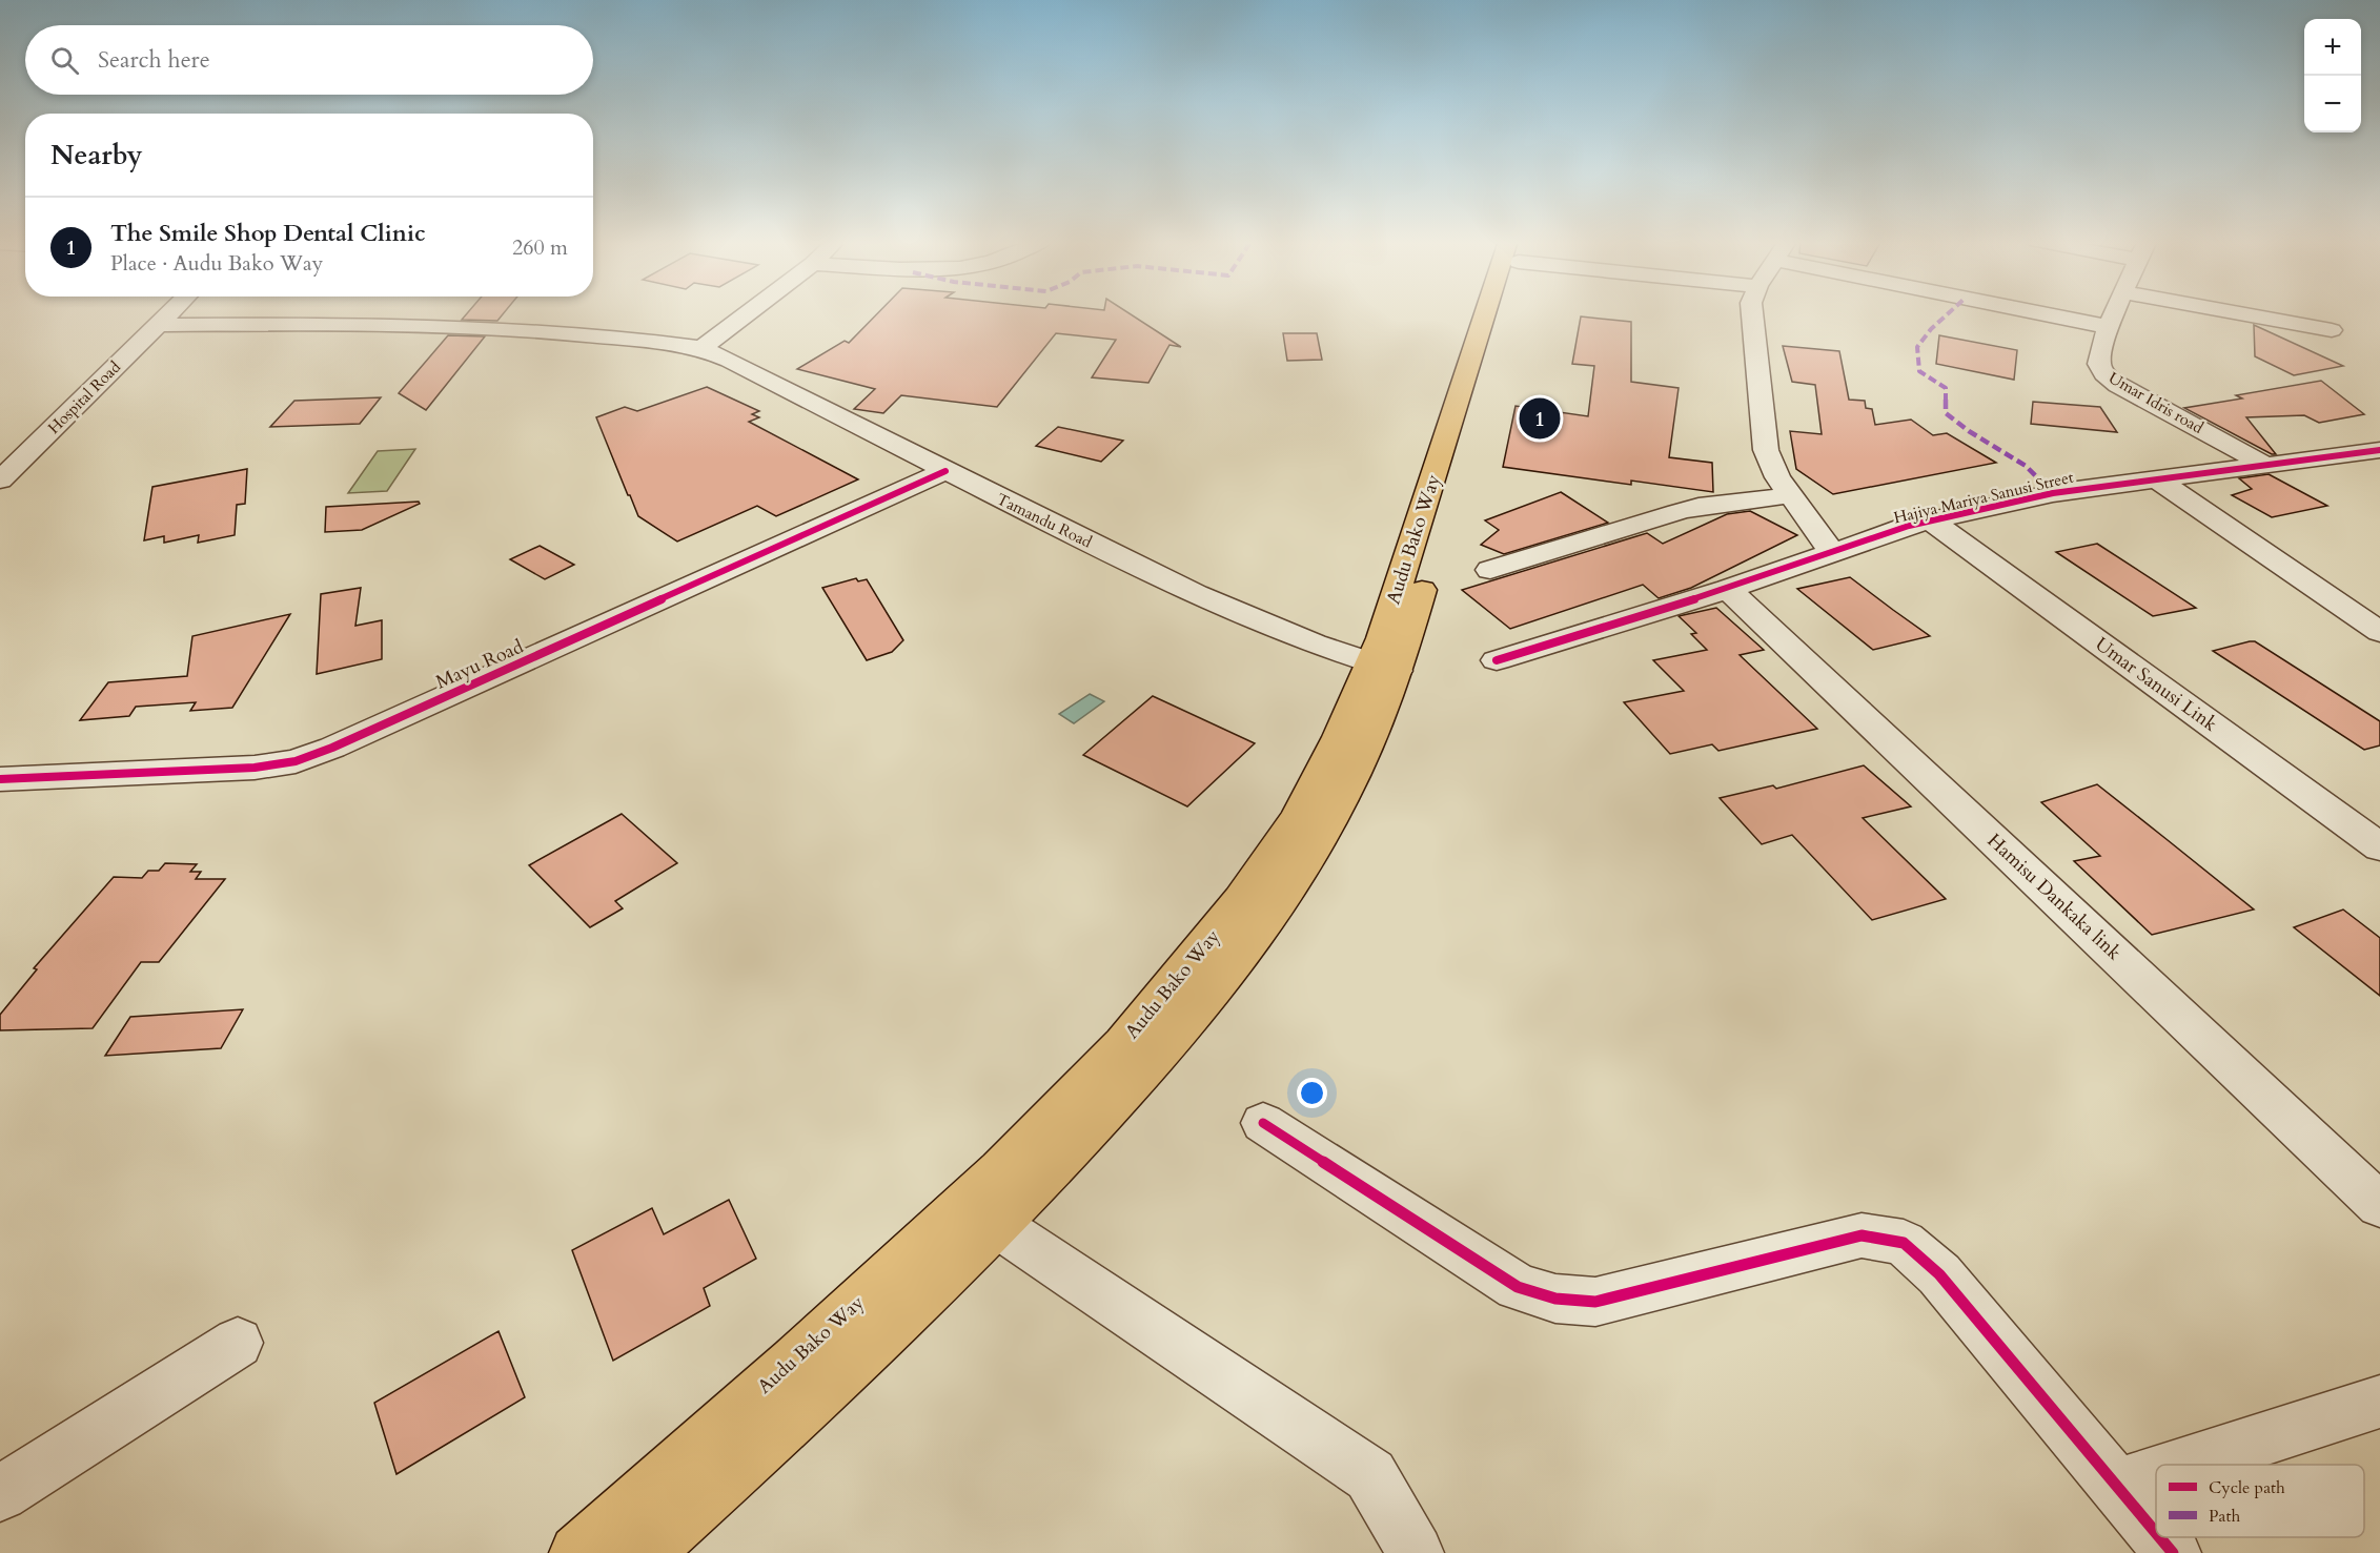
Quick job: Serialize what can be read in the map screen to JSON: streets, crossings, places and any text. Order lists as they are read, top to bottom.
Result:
{
  "streets": {
    "main road": ["Audu Bako Way"],
    "street": [
      "Hospital Road",
      "Umar Idris road",
      "Hajiya Mariya Sanusi Street",
      "Tamandu Road",
      "Mayu Road",
      "Umar Sanusi Link",
      "Hamisu Dankaka link"
    ]
  },
  "crossings": [
    ["Hospital Road", "Tamandu Road"],
    ["Umar Idris road", "Hajiya Mariya Sanusi Street"],
    ["Hajiya Mariya Sanusi Street", "Umar Sanusi Link"],
    ["Hajiya Mariya Sanusi Street", "Hamisu Dankaka link"],
    ["Tamandu Road", "Audu Bako Way"],
    ["Tamandu Road", "Mayu Road"]
  ],
  "legend": ["Cycle path", "Path"],
  "page": {
    "map_buttons": ["+", "−"],
    "search": "Search here",
    "heading": "Nearby",
    "list": [
      {
        "mark": "1",
        "name": "The Smile Shop Dental Clinic",
        "note": "Place · Audu Bako Way",
        "value": "260 m"
      }
    ],
    "pins": "1"
  }
}
